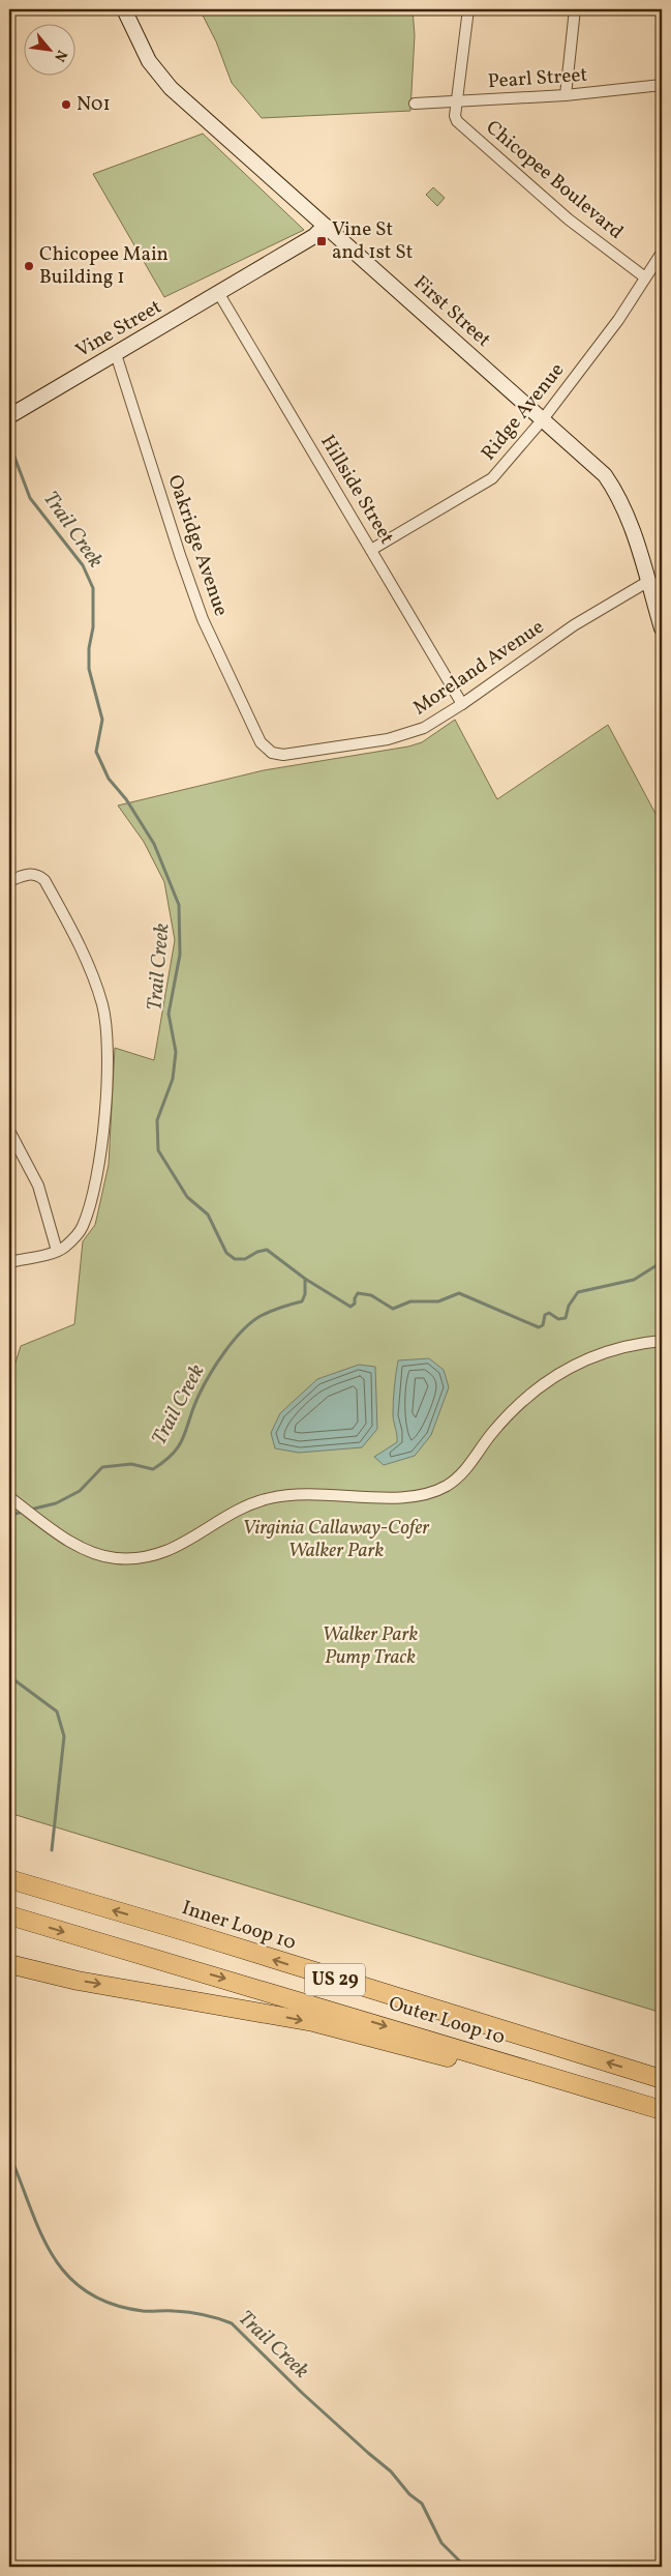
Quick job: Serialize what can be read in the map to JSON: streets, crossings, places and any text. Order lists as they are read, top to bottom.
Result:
{
  "streets": {
    "highway": ["Inner Loop 10", "US 29", "Outer Loop 10"],
    "street": [
      "Pearl Street",
      "Chicopee Boulevard",
      "First Street",
      "Vine Street",
      "Ridge Avenue",
      "Hillside Street",
      "Oakridge Avenue",
      "Moreland Avenue"
    ]
  },
  "crossings": [
    ["Pearl Street", "Chicopee Boulevard"],
    ["Chicopee Boulevard", "Ridge Avenue"],
    ["First Street", "Vine Street"],
    ["First Street", "Ridge Avenue"],
    ["First Street", "Moreland Avenue"],
    ["Vine Street", "Hillside Street"],
    ["Vine Street", "Oakridge Avenue"],
    ["Ridge Avenue", "Hillside Street"],
    ["Hillside Street", "Moreland Avenue"],
    ["Oakridge Avenue", "Moreland Avenue"]
  ],
  "water": ["Trail Creek"],
  "parks": ["Virginia Callaway-Cofer Walker Park", "Walker Park Pump Track"],
  "places": {
    "other": ["N01", "Chicopee Main Building 1"],
    "transit": ["Vine St and 1st St"]
  },
  "north": "bottom right"
}
